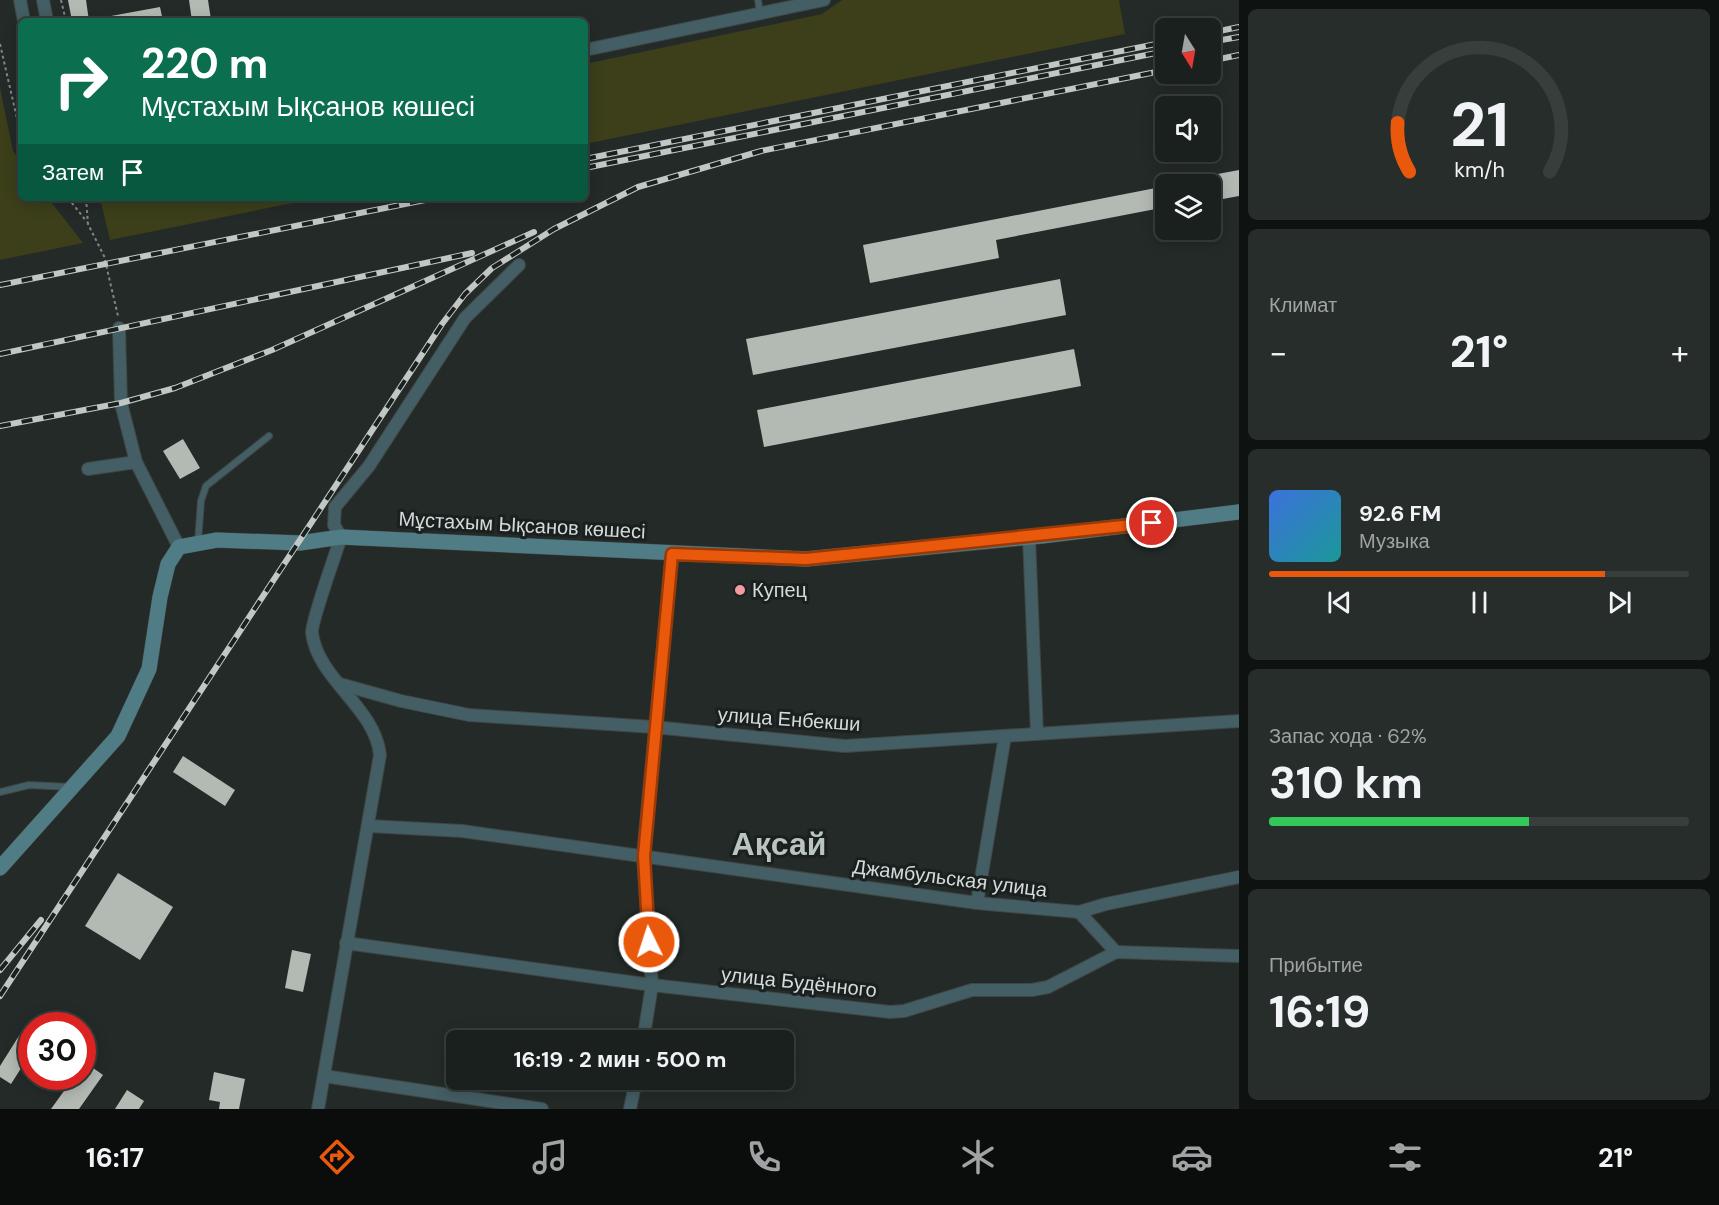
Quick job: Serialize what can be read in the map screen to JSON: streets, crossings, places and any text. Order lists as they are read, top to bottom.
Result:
{
  "streets": {
    "main road": ["Мұстахым Ықсанов көшесі"],
    "street": ["улица Енбекши", "Джамбульская улица", "улица Будённого"]
  },
  "districts": ["Ақсай"],
  "places": ["Купец"],
  "north": "bottom",
  "page": {
    "turn": ["220 m", "Мұстахым Ықсанов көшесі"],
    "then": "Затем",
    "tile": [
      "Климат",
      ["Запас хода · 62%", "310 km"],
      ["Прибытие", "16:19"]
    ],
    "heat": ["−", "21°", "+"],
    "song": ["92.6 FM", "Музыка"],
    "limit": "30",
    "trip": "16:19 · 2 мин · 500 m",
    "tabs": ["16:17", "21°"],
    "gauge": ["21", "km/h"]
  }
}
